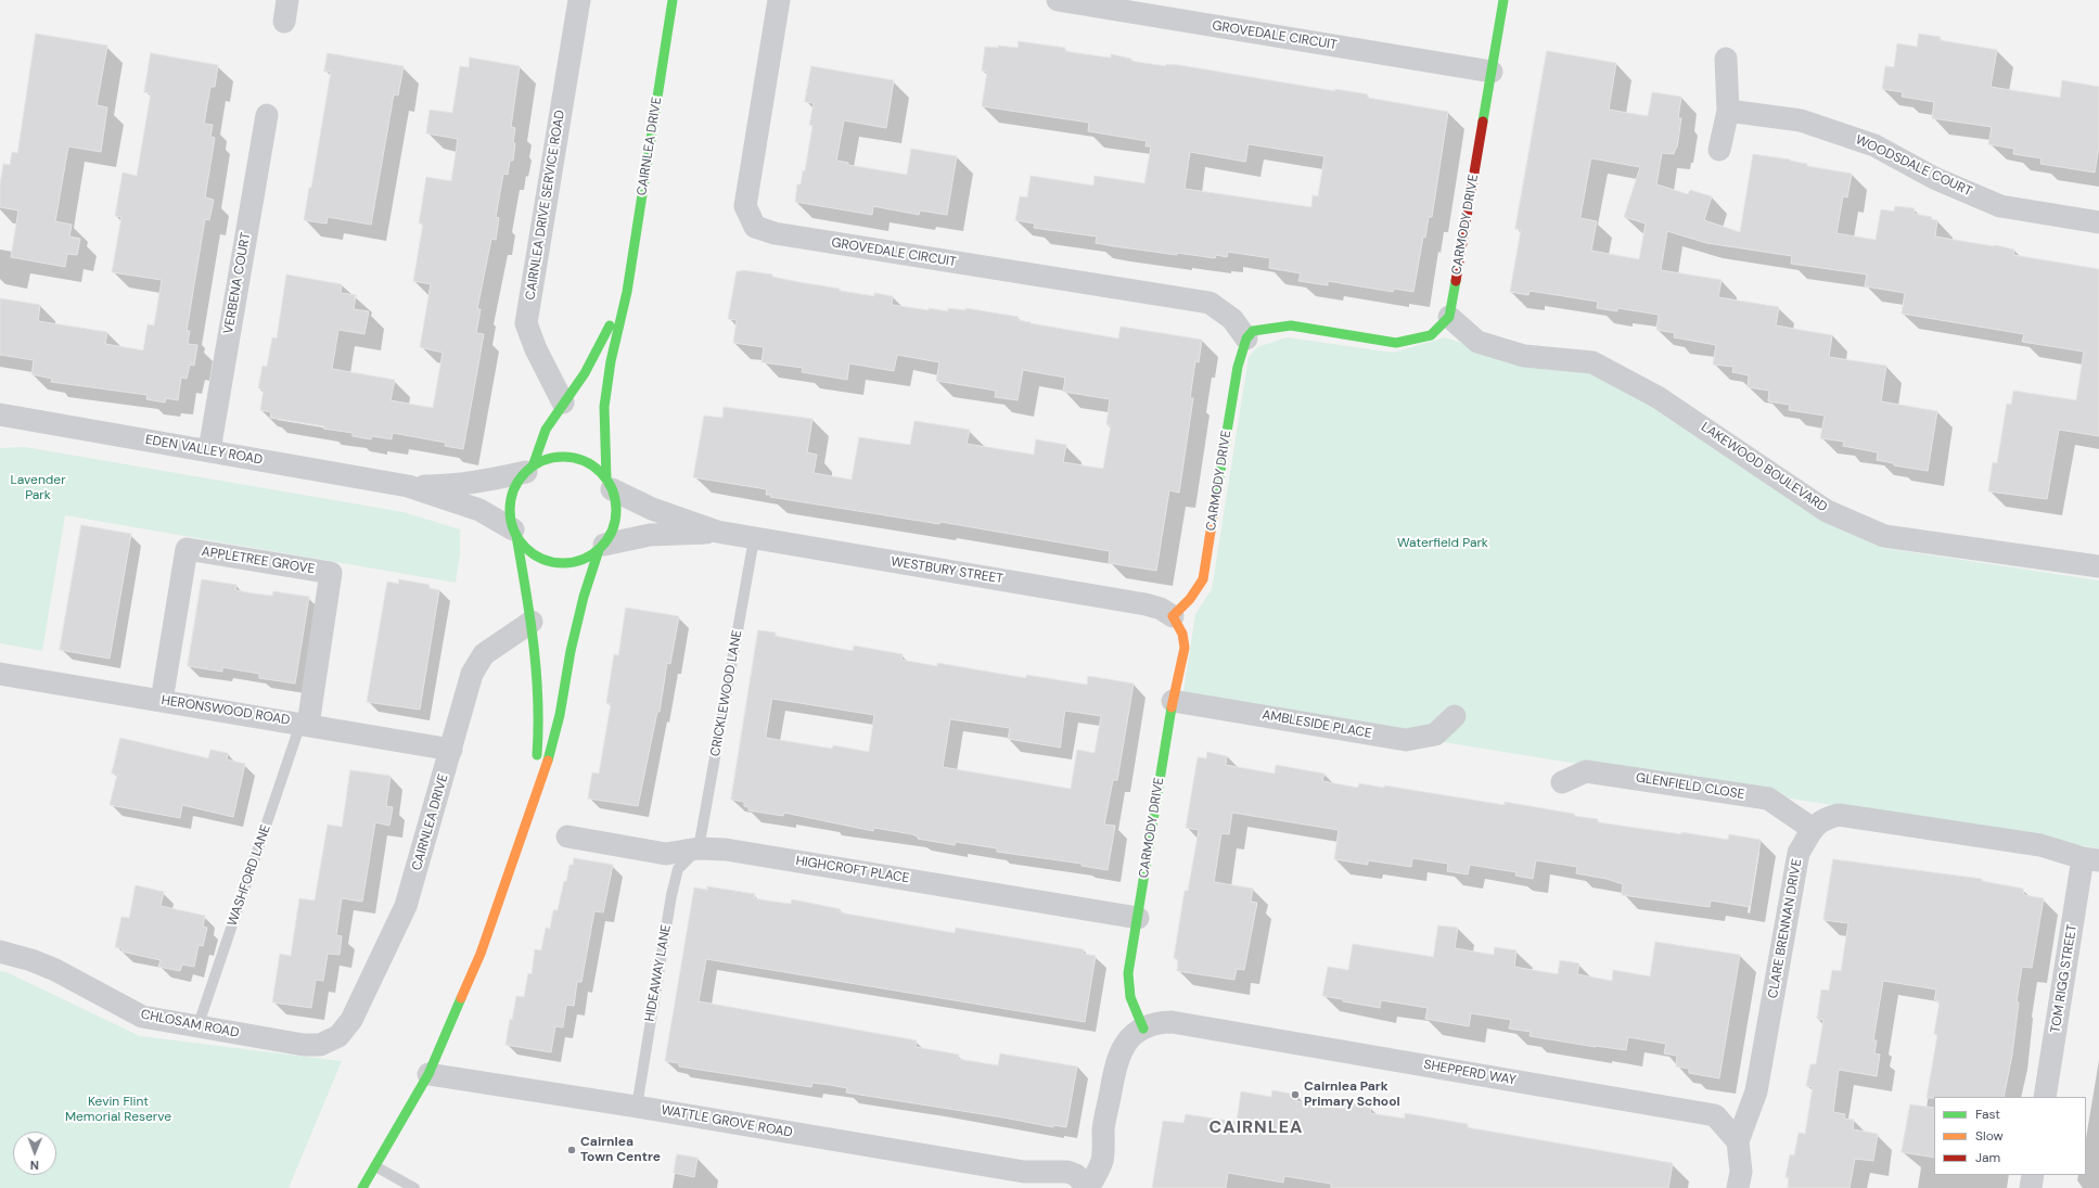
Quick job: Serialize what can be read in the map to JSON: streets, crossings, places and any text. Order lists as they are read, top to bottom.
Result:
{
  "streets": {
    "street": [
      "GROVEDALE CIRCUIT",
      "CAIRNLEA DRIVE",
      "WOODSDALE COURT",
      "CAIRNLEA DRIVE SERVICE ROAD",
      "CARMODY DRIVE",
      "VERBENA COURT",
      "EDEN VALLEY ROAD",
      "LAKEWOOD BOULEVARD",
      "APPLETREE GROVE",
      "WESTBURY STREET",
      "HERONSWOOD ROAD",
      "AMBLESIDE PLACE",
      "GLENFIELD CLOSE",
      "HIGHCROFT PLACE",
      "CLARE BRENNAN DRIVE",
      "TOM RIGG STREET",
      "CHLOSAM ROAD",
      "SHEPPERD WAY",
      "WATTLE GROVE ROAD"
    ],
    "lane": ["CRICKLEWOOD LANE", "WASHFORD LANE", "HIDEAWAY LANE"]
  },
  "crossings": [
    ["GROVEDALE CIRCUIT", "CARMODY DRIVE"],
    ["CAIRNLEA DRIVE", "CAIRNLEA DRIVE SERVICE ROAD"],
    ["CAIRNLEA DRIVE", "EDEN VALLEY ROAD"],
    ["CAIRNLEA DRIVE", "WESTBURY STREET"],
    ["CAIRNLEA DRIVE", "HERONSWOOD ROAD"],
    ["CAIRNLEA DRIVE", "CHLOSAM ROAD"],
    ["CARMODY DRIVE", "LAKEWOOD BOULEVARD"],
    ["CARMODY DRIVE", "WESTBURY STREET"],
    ["CARMODY DRIVE", "AMBLESIDE PLACE"],
    ["CARMODY DRIVE", "HIGHCROFT PLACE"],
    ["CARMODY DRIVE", "SHEPPERD WAY"],
    ["VERBENA COURT", "EDEN VALLEY ROAD"],
    ["EDEN VALLEY ROAD", "WESTBURY STREET"],
    ["APPLETREE GROVE", "HERONSWOOD ROAD"],
    ["APPLETREE GROVE", "WASHFORD LANE"],
    ["WESTBURY STREET", "CRICKLEWOOD LANE"],
    ["CRICKLEWOOD LANE", "HIGHCROFT PLACE"],
    ["CRICKLEWOOD LANE", "HIDEAWAY LANE"],
    ["HERONSWOOD ROAD", "WASHFORD LANE"],
    ["GLENFIELD CLOSE", "CLARE BRENNAN DRIVE"],
    ["HIGHCROFT PLACE", "HIDEAWAY LANE"],
    ["WASHFORD LANE", "CHLOSAM ROAD"],
    ["CLARE BRENNAN DRIVE", "TOM RIGG STREET"],
    ["CLARE BRENNAN DRIVE", "SHEPPERD WAY"],
    ["HIDEAWAY LANE", "WATTLE GROVE ROAD"]
  ],
  "districts": ["CAIRNLEA"],
  "parks": ["Lavender Park", "Waterfield Park", "Kevin Flint Memorial Reserve"],
  "places": ["Cairnlea Park Primary School", "Cairnlea Town Centre"],
  "legend": ["Fast", "Slow", "Jam"],
  "north": "bottom"
}
